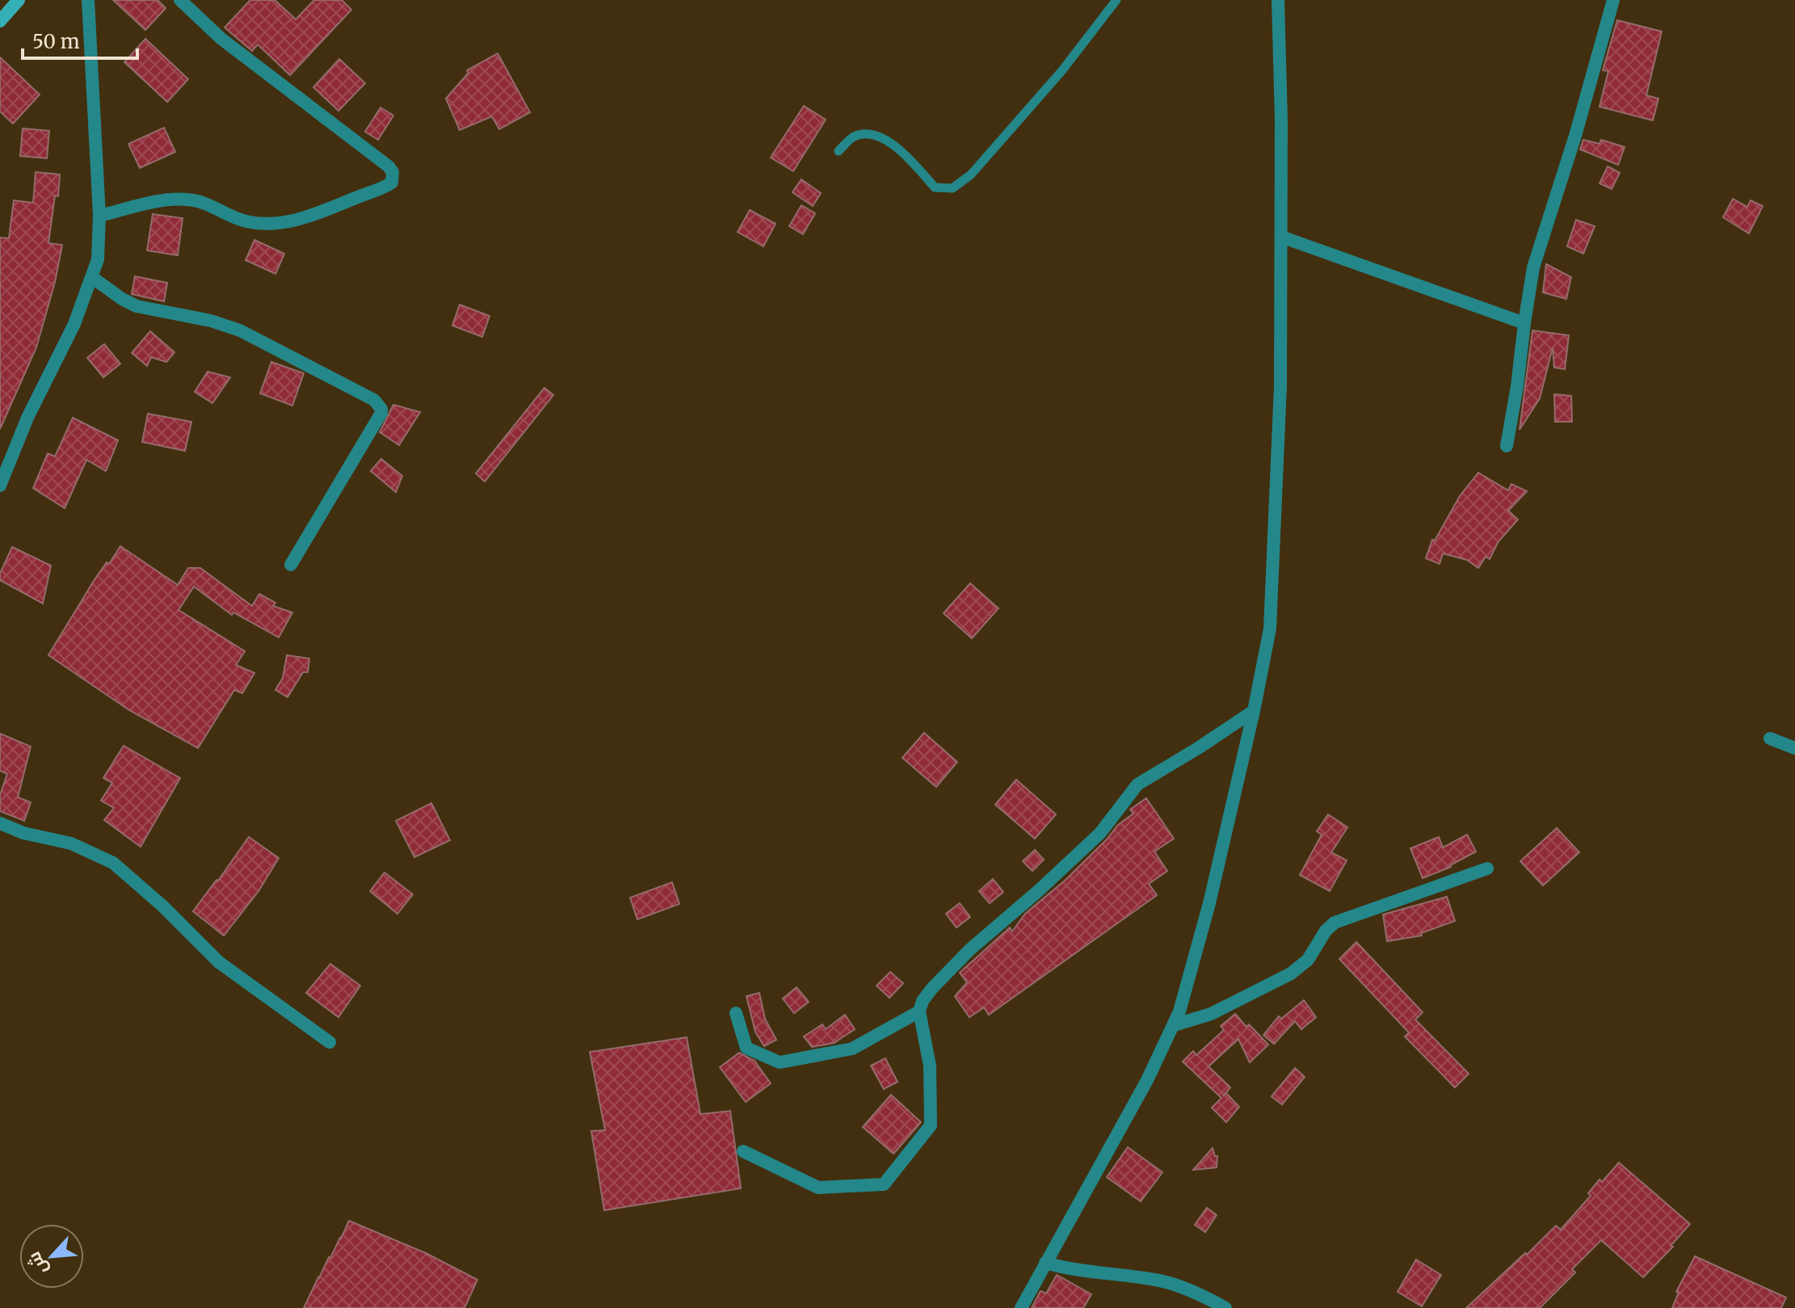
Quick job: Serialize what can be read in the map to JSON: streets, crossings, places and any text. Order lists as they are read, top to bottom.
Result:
{
  "scale_bar": "50 m",
  "north": "bottom left"
}
